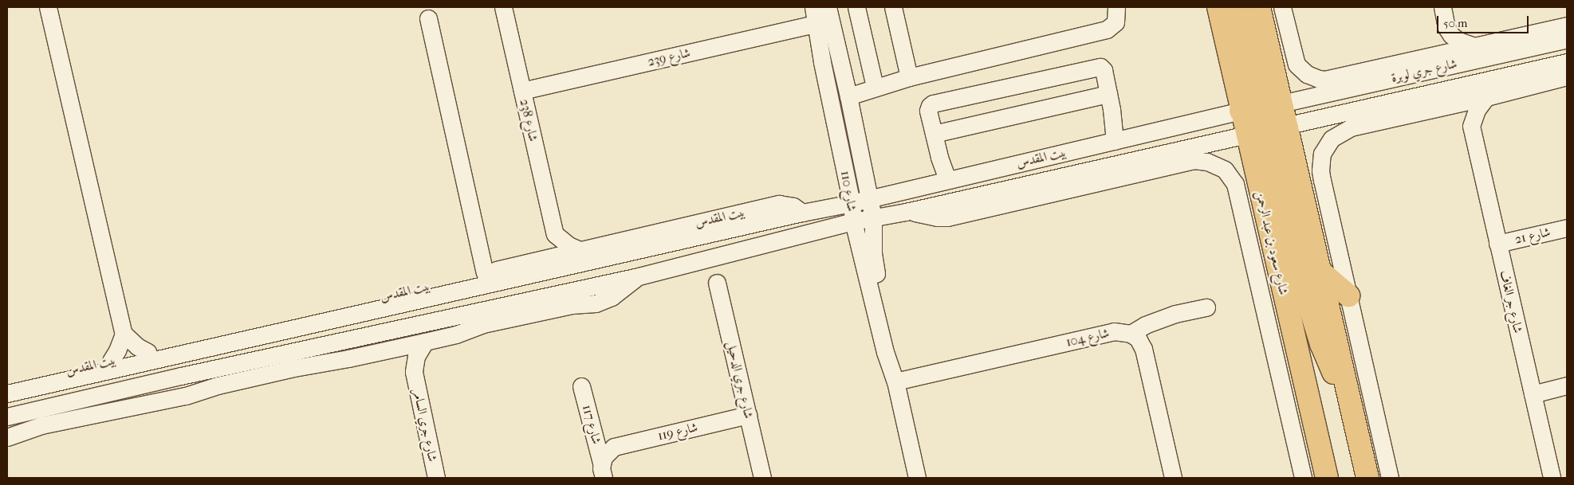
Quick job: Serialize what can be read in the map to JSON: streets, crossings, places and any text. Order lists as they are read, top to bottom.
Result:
{
  "streets": {
    "main road": ["شارع سعود بن عبد الرحمن"],
    "street": [
      "شارع 239",
      "شارع جري لوبرة",
      "شارع 238",
      "بيت المقدس",
      "شارع 110",
      "شارع 21",
      "شارع جر الغاف",
      "شارع 104",
      "شارع جري الدحيل",
      "شارع 117",
      "شارع جري السامر",
      "شارع 119"
    ]
  },
  "crossings": [
    ["شارع 239", "شارع 238"],
    ["شارع 239", "شارع 110"],
    ["شارع جري لوبرة", "بيت المقدس"],
    ["شارع جري لوبرة", "شارع سعود بن عبد الرحمن"],
    ["بيت المقدس", "شارع 110"],
    ["بيت المقدس", "شارع سعود بن عبد الرحمن"],
    ["بيت المقدس", "شارع جري السامر"],
    ["شارع 110", "شارع 104"],
    ["شارع 21", "شارع جر الغاف"],
    ["شارع جري الدحيل", "شارع 119"],
    ["شارع 117", "شارع 119"]
  ],
  "scale_bar": "50 m"
}
